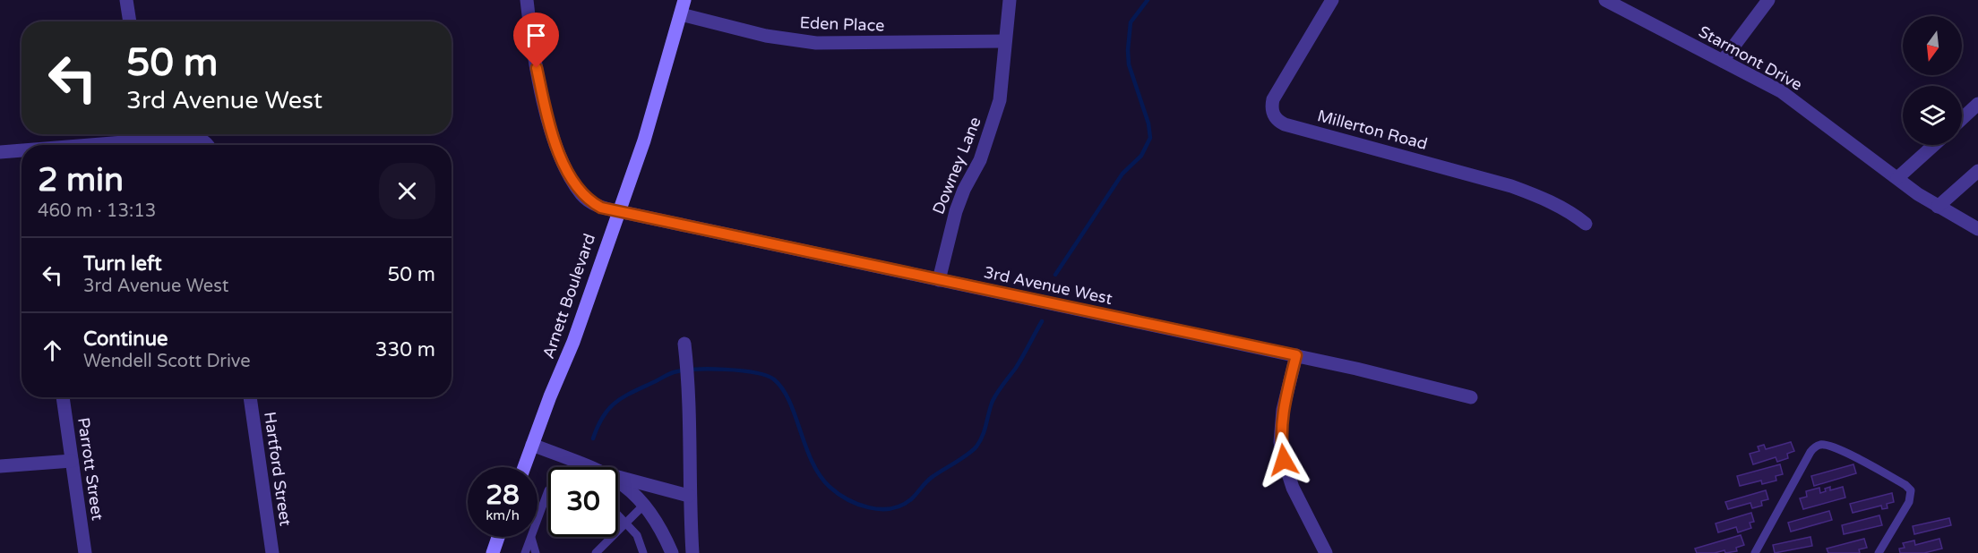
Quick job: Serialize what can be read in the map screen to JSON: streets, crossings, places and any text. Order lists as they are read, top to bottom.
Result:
{
  "streets": {
    "main road": ["Arnett Boulevard"],
    "street": [
      "Eden Place",
      "Starmont Drive",
      "Millerton Road",
      "Downey Lane",
      "3rd Avenue West",
      "Parrott Street",
      "Hartford Street"
    ]
  },
  "crossings": [
    ["Eden Place", "Downey Lane"],
    ["Eden Place", "Arnett Boulevard"],
    ["Downey Lane", "3rd Avenue West"],
    ["3rd Avenue West", "Arnett Boulevard"]
  ],
  "north": "bottom",
  "page": {
    "turn": ["50 m", "3rd Avenue West"],
    "heading": ["2 min", "460 m · 13:13"],
    "list": [
      {
        "name": "Turn left",
        "note": "3rd Avenue West",
        "value": "50 m"
      },
      {
        "name": "Continue",
        "note": "Wendell Scott Drive",
        "value": "330 m"
      }
    ],
    "speed": "28 km/h",
    "limit": "30"
  }
}
